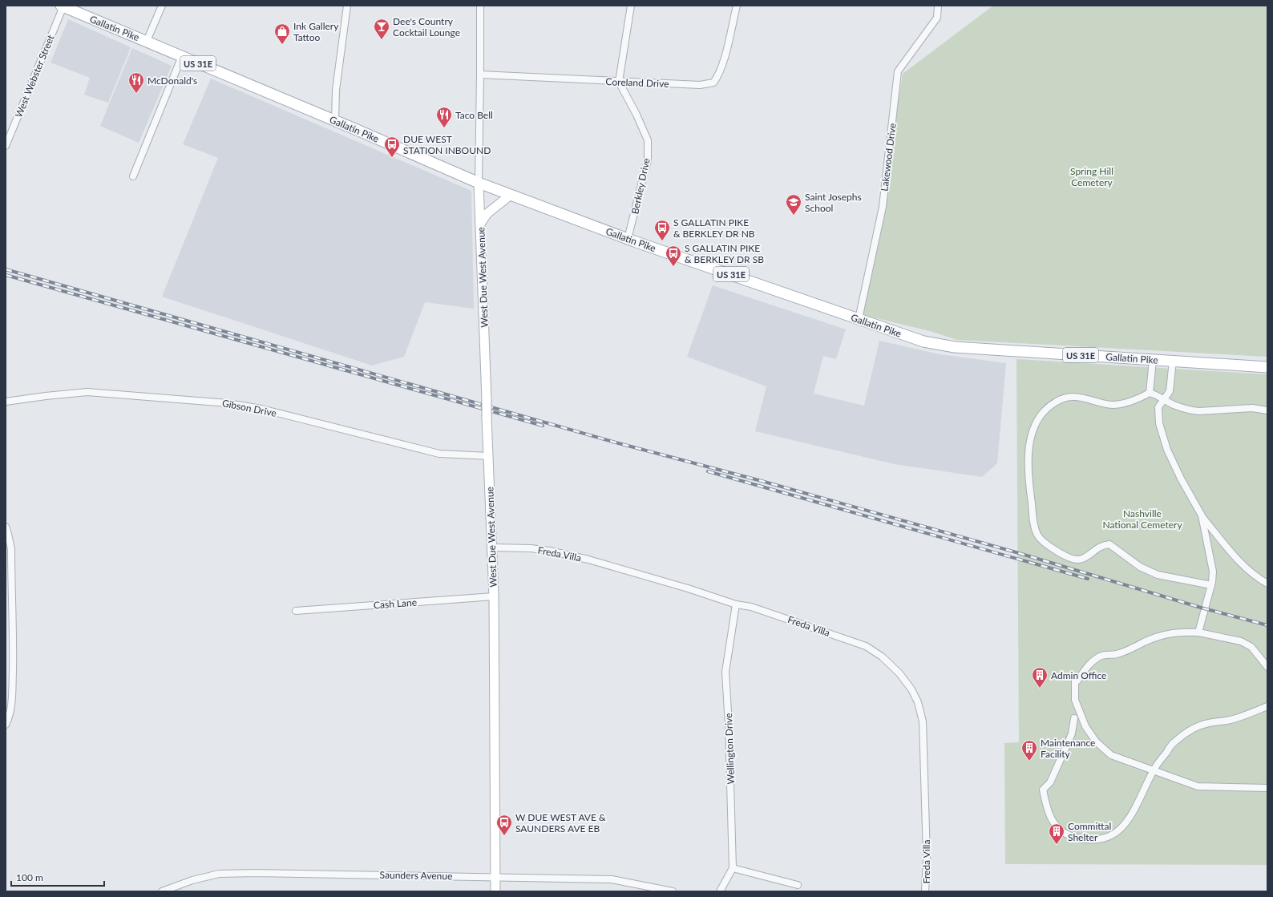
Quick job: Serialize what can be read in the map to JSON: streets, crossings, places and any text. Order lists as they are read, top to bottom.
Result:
{
  "streets": {
    "main road": ["Gallatin Pike", "US 31E", "West Due West Avenue"],
    "street": [
      "West Webster Street",
      "Coreland Drive",
      "Lakewood Drive",
      "Berkley Drive",
      "Gibson Drive",
      "Freda Villa",
      "Cash Lane",
      "Wellington Drive",
      "Saunders Avenue"
    ]
  },
  "crossings": [
    ["Gallatin Pike", "West Webster Street"],
    ["Gallatin Pike", "Lakewood Drive"],
    ["Gallatin Pike", "Berkley Drive"],
    ["Gallatin Pike", "West Due West Avenue"],
    ["Coreland Drive", "Berkley Drive"],
    ["West Due West Avenue", "Gibson Drive"],
    ["West Due West Avenue", "Freda Villa"],
    ["West Due West Avenue", "Cash Lane"],
    ["West Due West Avenue", "Saunders Avenue"],
    ["Freda Villa", "Wellington Drive"]
  ],
  "parks": ["Spring Hill Cemetery", "Nashville National Cemetery"],
  "places": {
    "bar": ["Dee's Country Cocktail Lounge"],
    "shop": ["Ink Gallery Tattoo"],
    "restaurant": ["McDonald's", "Taco Bell"],
    "bus stop": [
      "DUE WEST STATION INBOUND",
      "S GALLATIN PIKE & BERKLEY DR NB",
      "S GALLATIN PIKE & BERKLEY DR SB",
      "W DUE WEST AVE & SAUNDERS AVE EB"
    ],
    "school or university": ["Saint Josephs School"],
    "building": ["Admin Office", "Maintenance Facility", "Committal Shelter"]
  },
  "scale_bar": "100 m"
}
